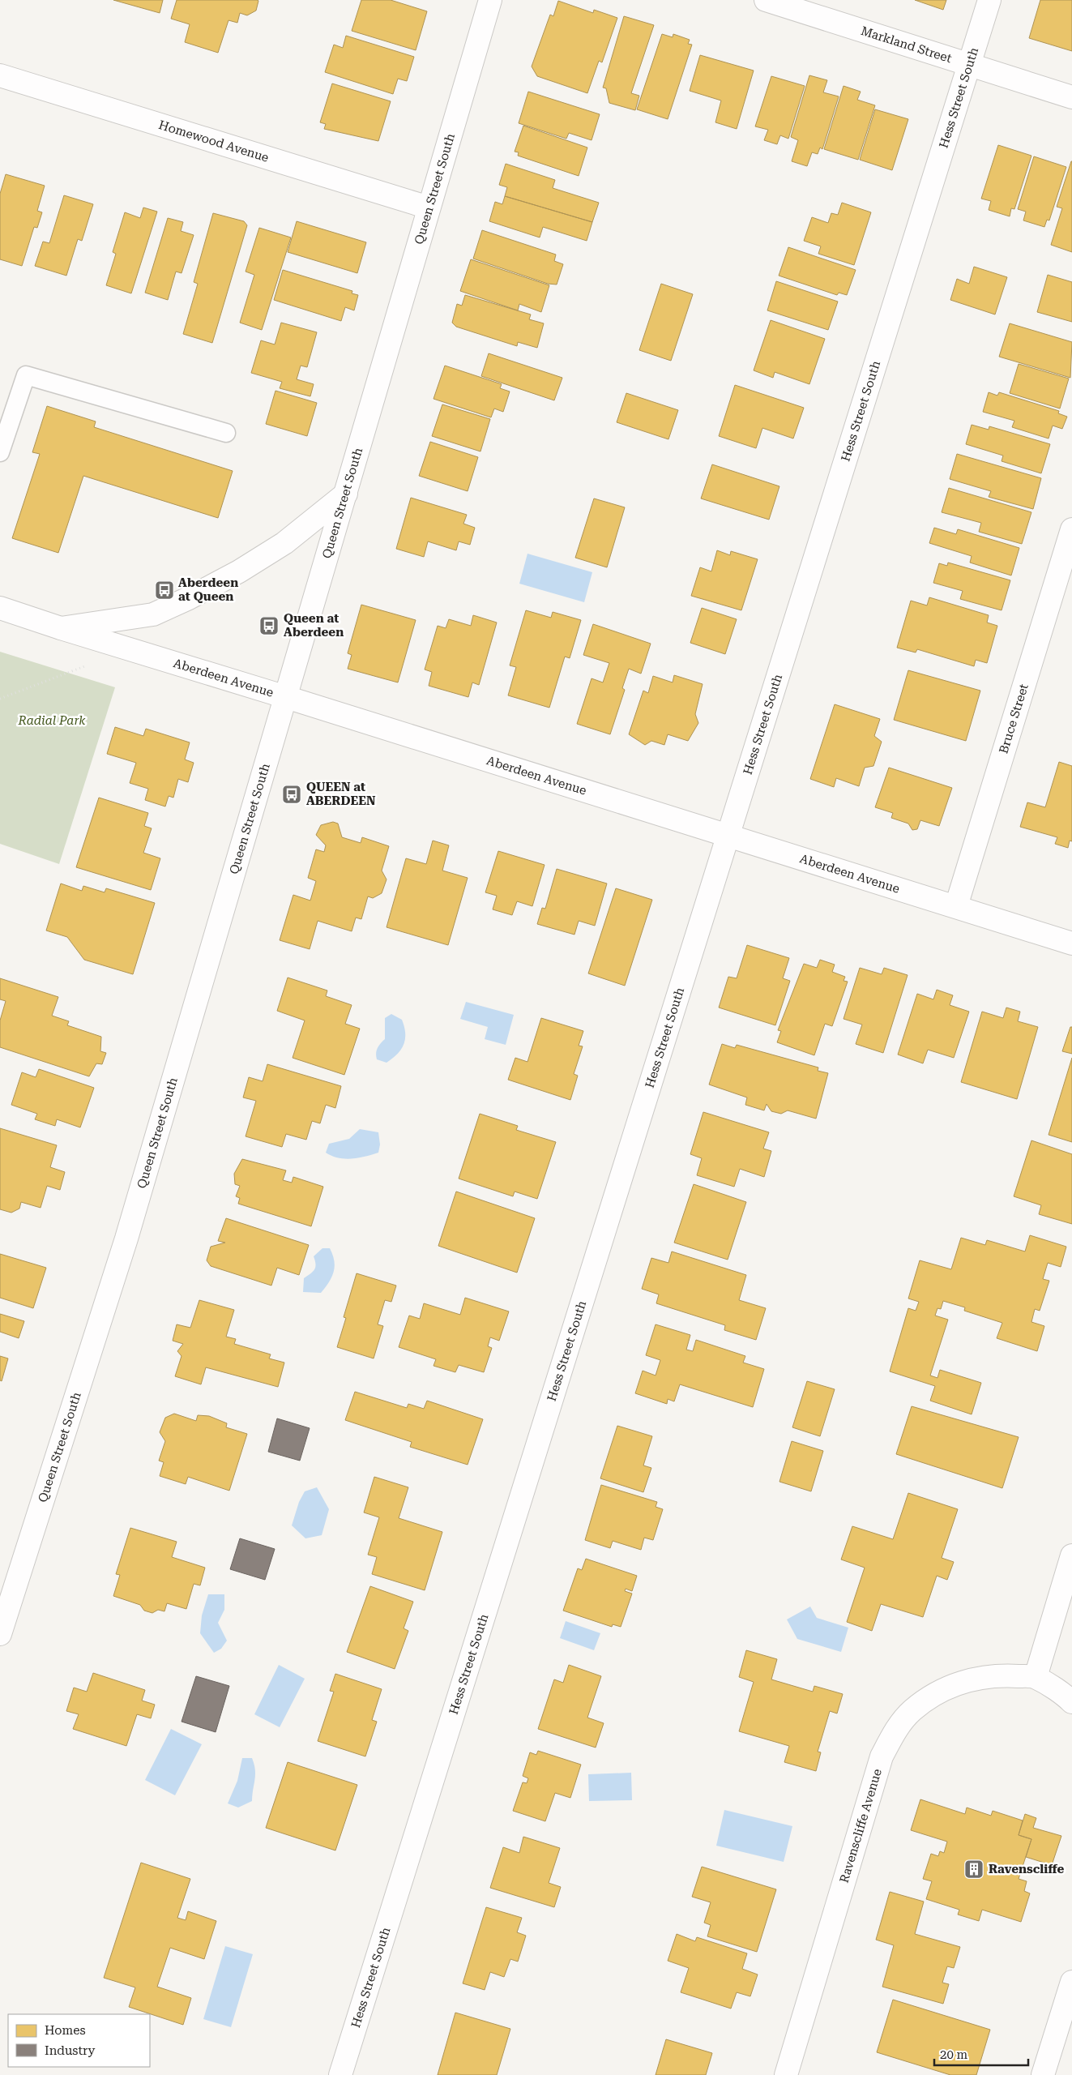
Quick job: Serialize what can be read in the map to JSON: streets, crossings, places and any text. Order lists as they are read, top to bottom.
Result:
{
  "streets": {
    "street": [
      "Markland Street",
      "Hess Street South",
      "Homewood Avenue",
      "Queen Street South",
      "Aberdeen Avenue",
      "Bruce Street",
      "Ravenscliffe Avenue"
    ]
  },
  "crossings": [
    ["Markland Street", "Hess Street South"],
    ["Hess Street South", "Aberdeen Avenue"],
    ["Homewood Avenue", "Queen Street South"],
    ["Queen Street South", "Aberdeen Avenue"],
    ["Aberdeen Avenue", "Bruce Street"]
  ],
  "parks": ["Radial Park"],
  "places": {
    "bus stop": ["Aberdeen at Queen", "Queen at Aberdeen", "QUEEN at ABERDEEN"],
    "building": ["Ravenscliffe"]
  },
  "legend": ["Homes", "Industry"],
  "scale_bar": "20 m"
}
